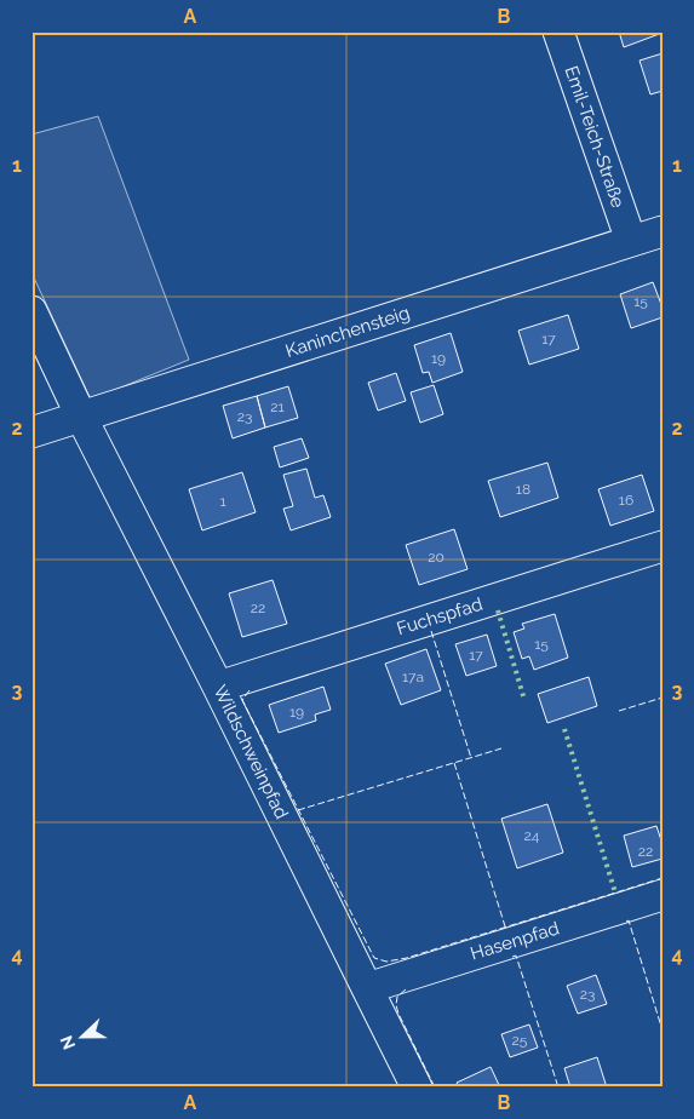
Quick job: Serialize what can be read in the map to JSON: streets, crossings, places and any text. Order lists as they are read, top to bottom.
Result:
{
  "streets": {
    "street": [
      "Emil-Teich-Straße",
      "Kaninchensteig",
      "Fuchspfad",
      "Wildschweinpfad",
      "Hasenpfad"
    ]
  },
  "crossings": [
    ["Emil-Teich-Straße", "Kaninchensteig"],
    ["Kaninchensteig", "Wildschweinpfad"],
    ["Fuchspfad", "Wildschweinpfad"],
    ["Wildschweinpfad", "Hasenpfad"]
  ],
  "house_numbers": [
    "15",
    "17",
    "19",
    "21",
    "23",
    "18",
    "16",
    "1",
    "20",
    "22",
    "15",
    "17",
    "17a",
    "19",
    "24",
    "22",
    "23",
    "25"
  ],
  "north": "left",
  "grid": {
    "columns": ["A", "B"],
    "rows": [
      "1",
      "2",
      "3",
      "4"
    ]
  }
}
